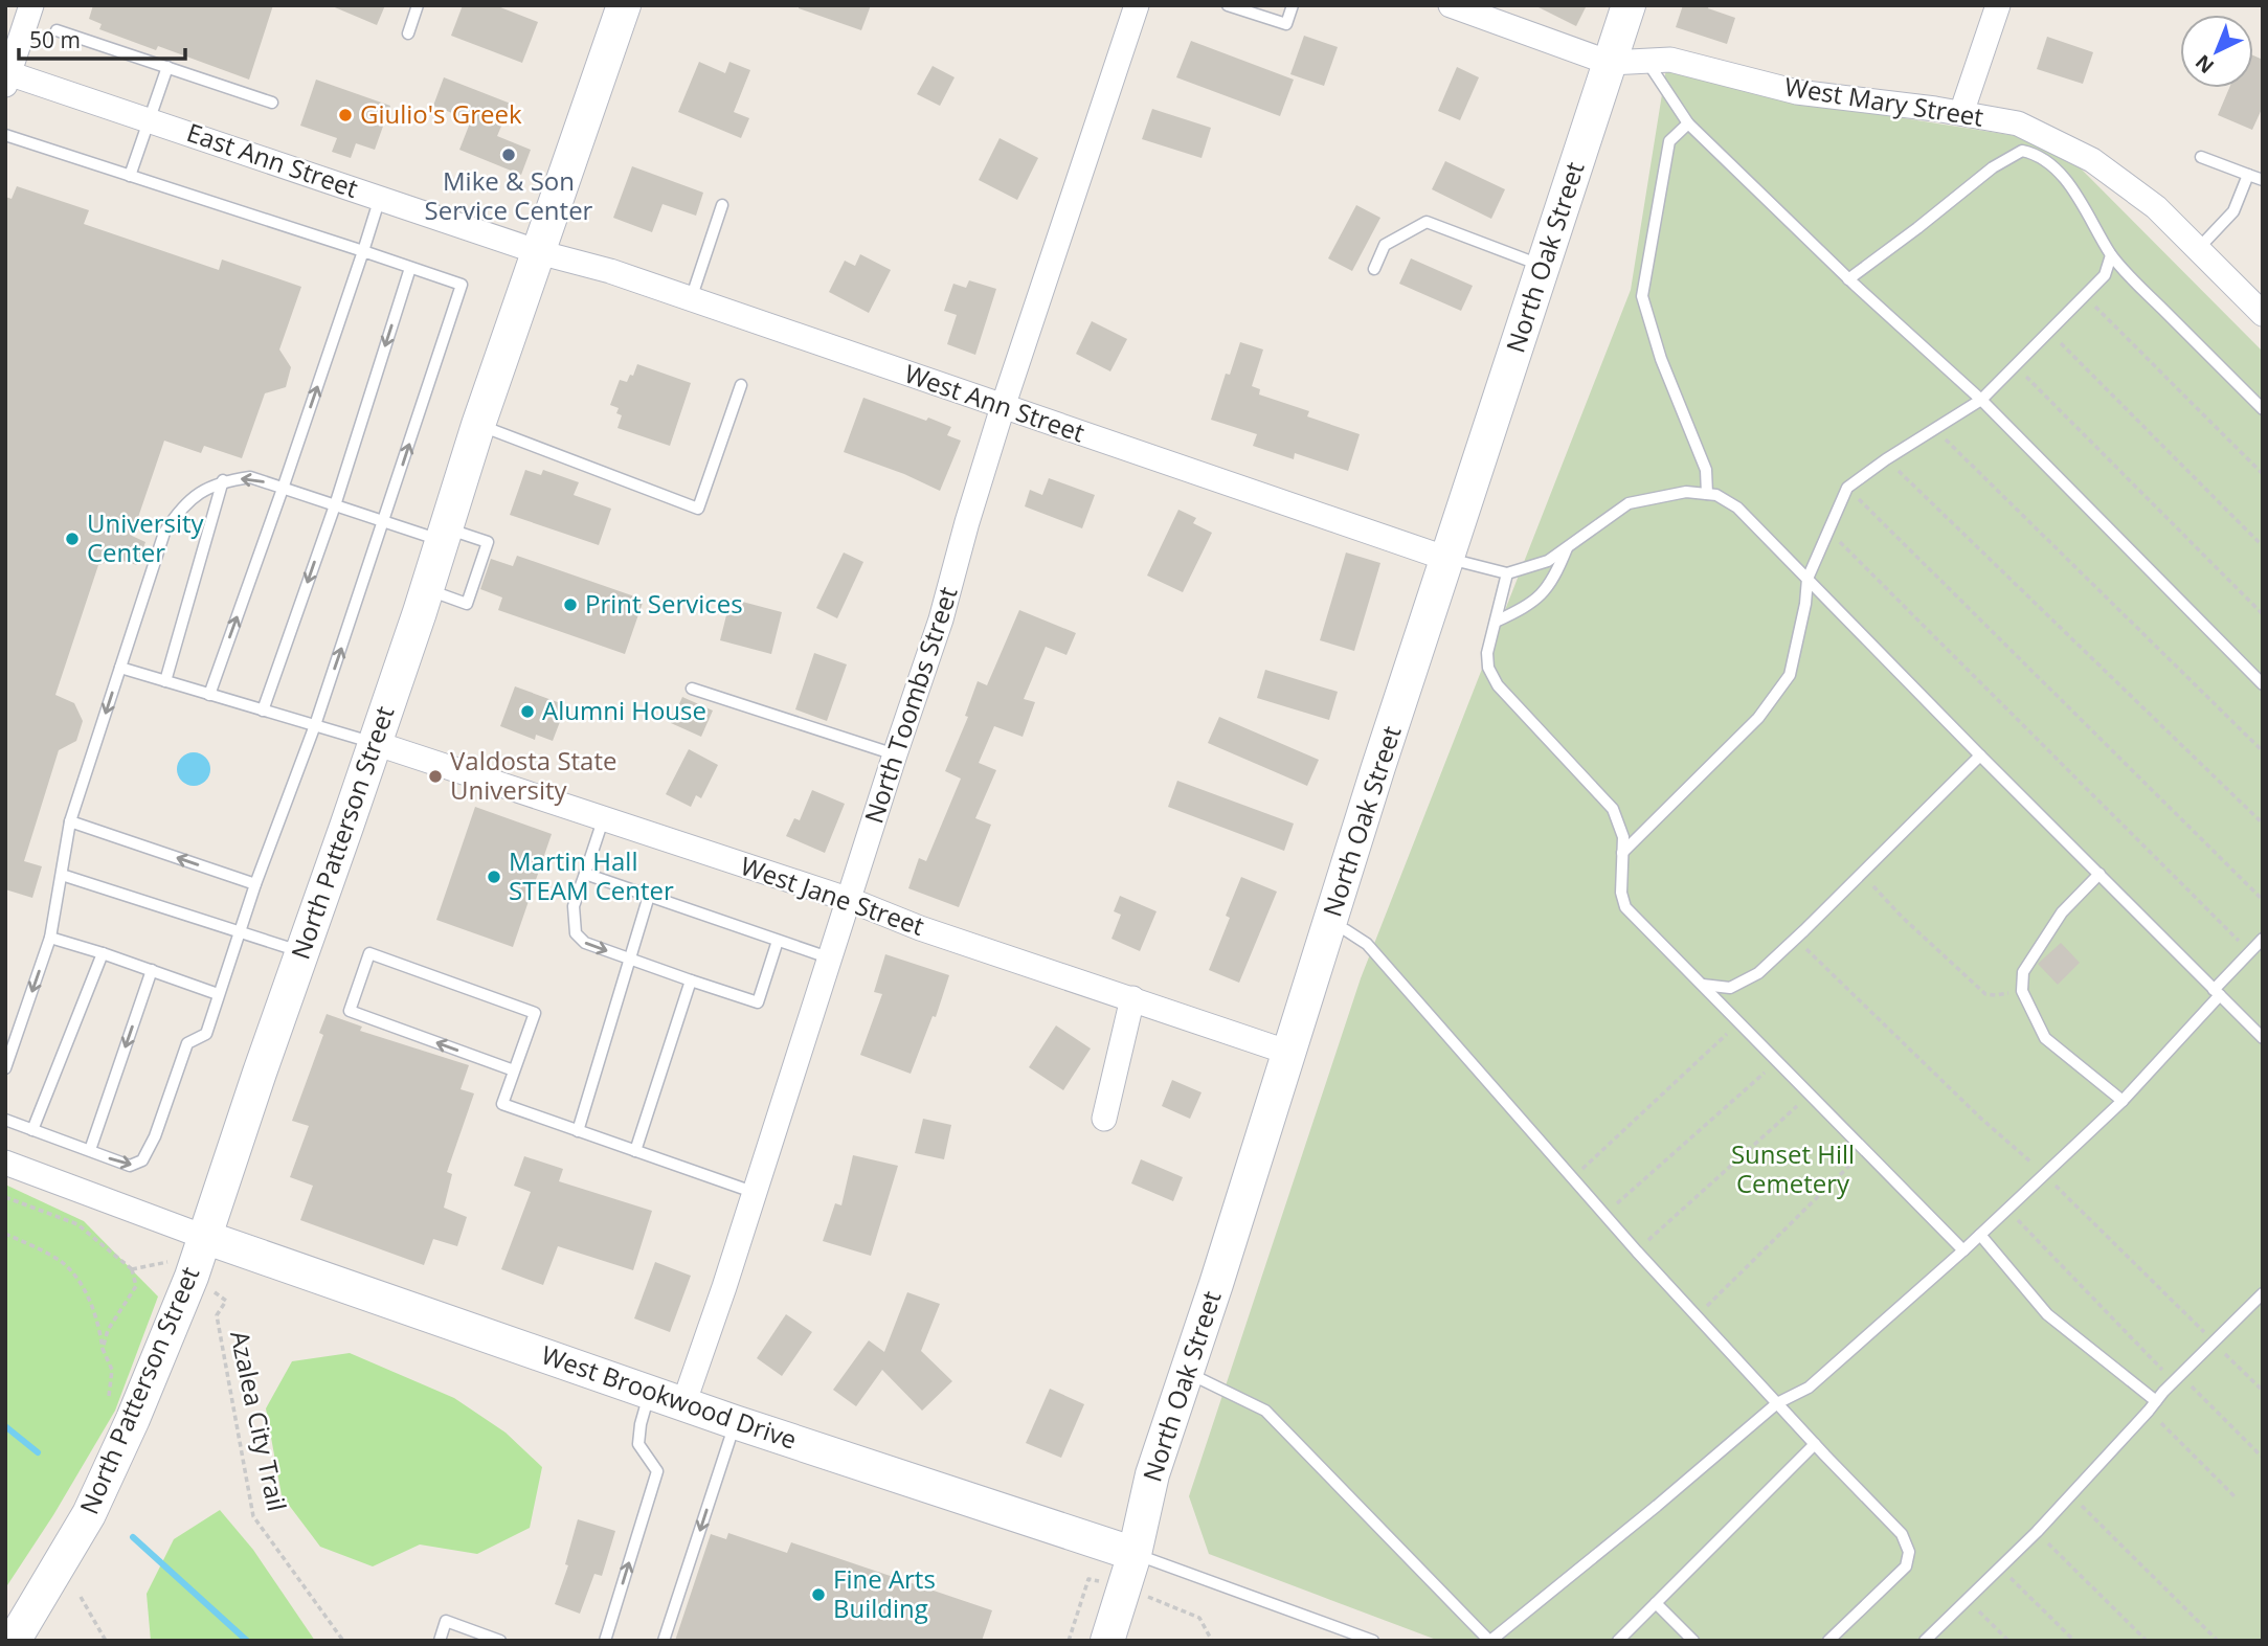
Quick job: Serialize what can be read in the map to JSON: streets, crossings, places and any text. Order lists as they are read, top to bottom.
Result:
{
  "streets": {
    "main road": ["North Oak Street", "North Patterson Street", "West Brookwood Drive"],
    "street": [
      "West Mary Street",
      "East Ann Street",
      "West Ann Street",
      "North Toombs Street",
      "West Jane Street"
    ],
    "path": ["Azalea City Trail"]
  },
  "crossings": [
    ["West Mary Street", "North Oak Street"],
    ["East Ann Street", "West Ann Street"],
    ["East Ann Street", "North Patterson Street"],
    ["North Oak Street", "West Ann Street"],
    ["North Oak Street", "West Jane Street"],
    ["North Oak Street", "West Brookwood Drive"],
    ["West Ann Street", "North Toombs Street"],
    ["West Ann Street", "North Patterson Street"],
    ["North Toombs Street", "West Jane Street"],
    ["North Toombs Street", "West Brookwood Drive"],
    ["North Patterson Street", "West Jane Street"],
    ["North Patterson Street", "West Brookwood Drive"]
  ],
  "parks": ["Sunset Hill Cemetery"],
  "places": [
    "Giulio's Greek",
    "Mike & Son Service Center",
    "University Center",
    "Print Services",
    "Alumni House",
    "Valdosta State University",
    "Martin Hall STEAM Center",
    "Fine Arts Building"
  ],
  "scale_bar": "50 m",
  "north": "bottom left"
}
